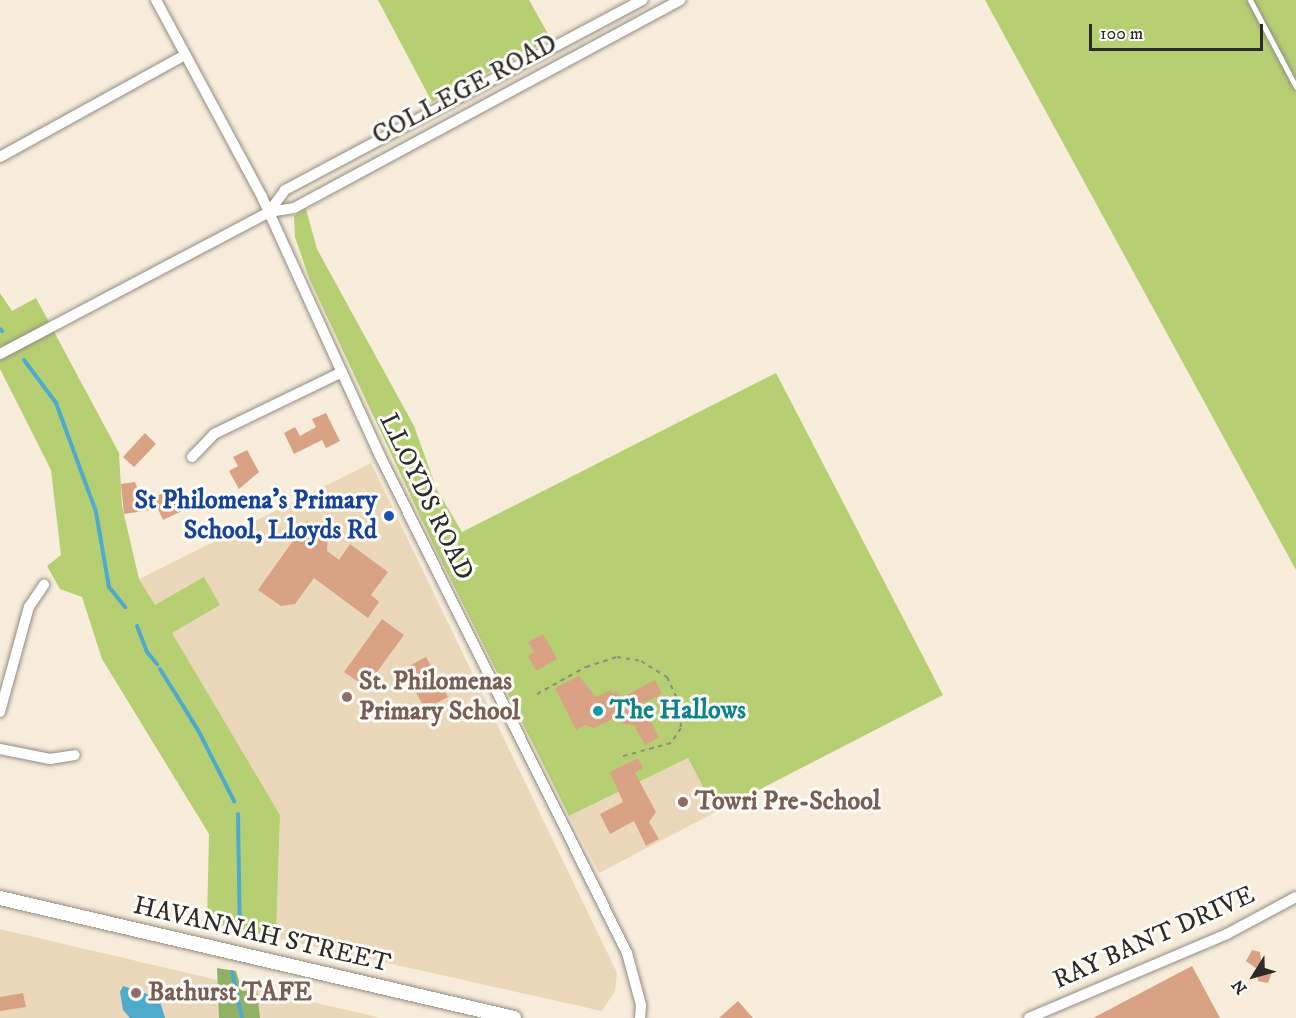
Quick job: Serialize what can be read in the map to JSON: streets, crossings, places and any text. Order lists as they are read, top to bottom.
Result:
{
  "streets": {
    "street": [
      "COLLEGE ROAD",
      "LLOYDS ROAD",
      "HAVANNAH STREET",
      "RAY BANT DRIVE"
    ]
  },
  "crossings": [
    ["COLLEGE ROAD", "LLOYDS ROAD"]
  ],
  "places": [
    "St Philomena's Primary School, Lloyds Rd",
    "St. Philomenas Primary School",
    "The Hallows",
    "Towri Pre-School",
    "Bathurst TAFE"
  ],
  "scale_bar": "100 m",
  "north": "bottom left"
}
